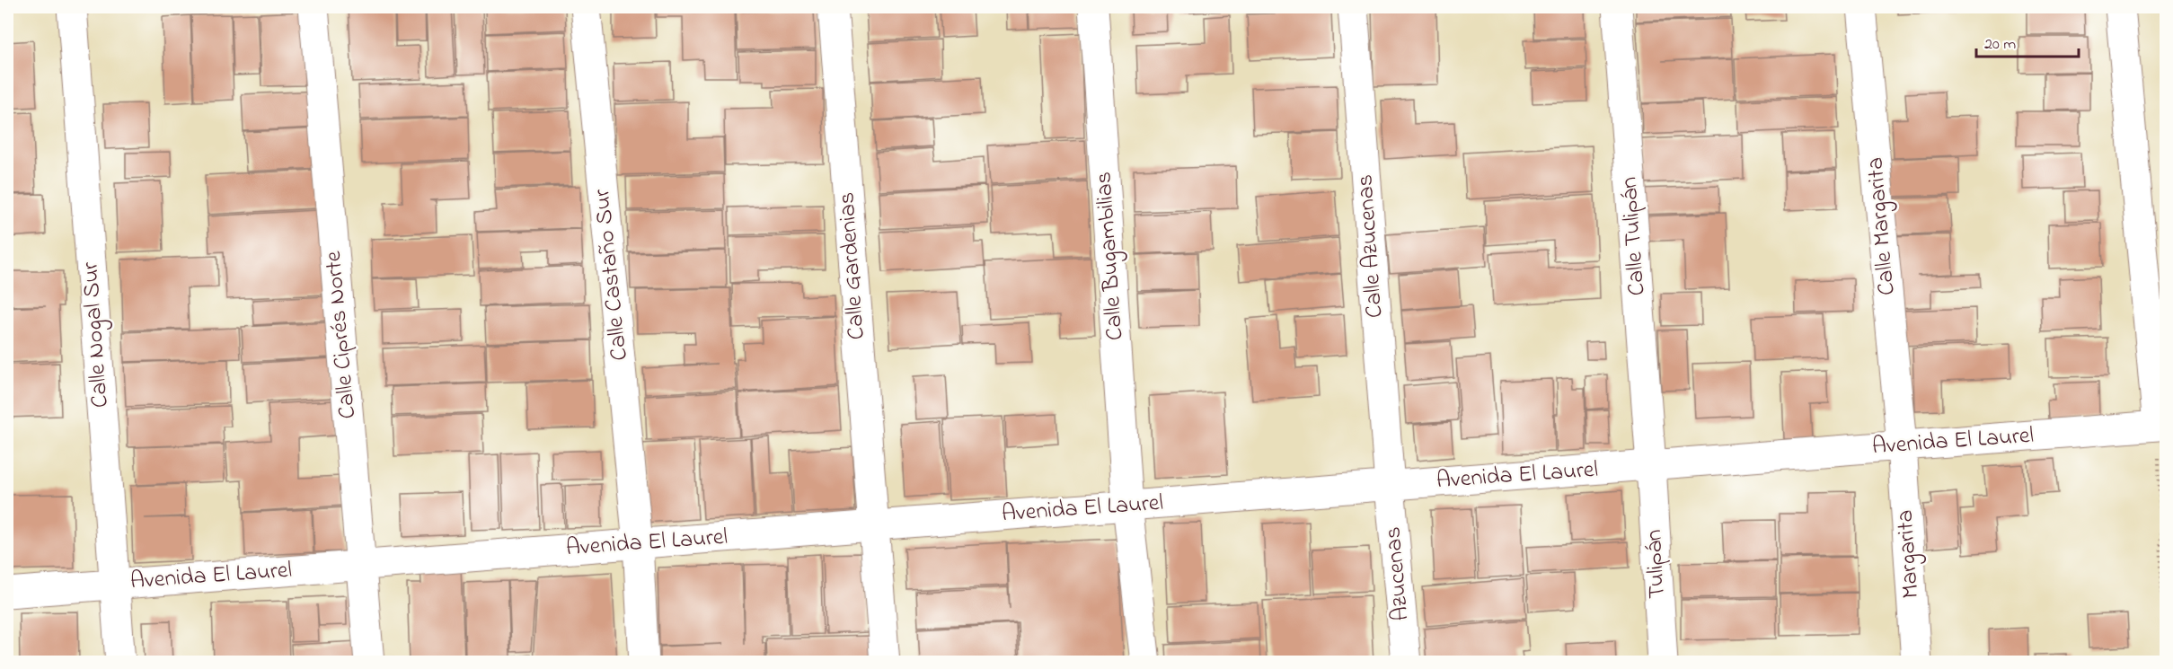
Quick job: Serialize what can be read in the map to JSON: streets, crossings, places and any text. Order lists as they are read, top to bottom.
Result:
{
  "streets": {
    "street": [
      "Calle Margarita",
      "Calle Tulipán",
      "Calle Azucenas",
      "Calle Bugambilias",
      "Calle Gardenias",
      "Calle Castaño Sur",
      "Calle Nogal Sur",
      "Calle Ciprés Norte",
      "Avenida El Laurel",
      "Margarita",
      "Tulipán",
      "Azucenas"
    ]
  },
  "crossings": [
    ["Calle Margarita", "Avenida El Laurel"],
    ["Calle Margarita", "Margarita"],
    ["Calle Tulipán", "Avenida El Laurel"],
    ["Calle Tulipán", "Tulipán"],
    ["Calle Azucenas", "Avenida El Laurel"],
    ["Calle Azucenas", "Azucenas"],
    ["Calle Bugambilias", "Avenida El Laurel"],
    ["Calle Gardenias", "Avenida El Laurel"],
    ["Calle Castaño Sur", "Avenida El Laurel"],
    ["Calle Nogal Sur", "Avenida El Laurel"],
    ["Calle Ciprés Norte", "Avenida El Laurel"],
    ["Avenida El Laurel", "Margarita"],
    ["Avenida El Laurel", "Tulipán"],
    ["Avenida El Laurel", "Azucenas"]
  ],
  "scale_bar": "20 m"
}
